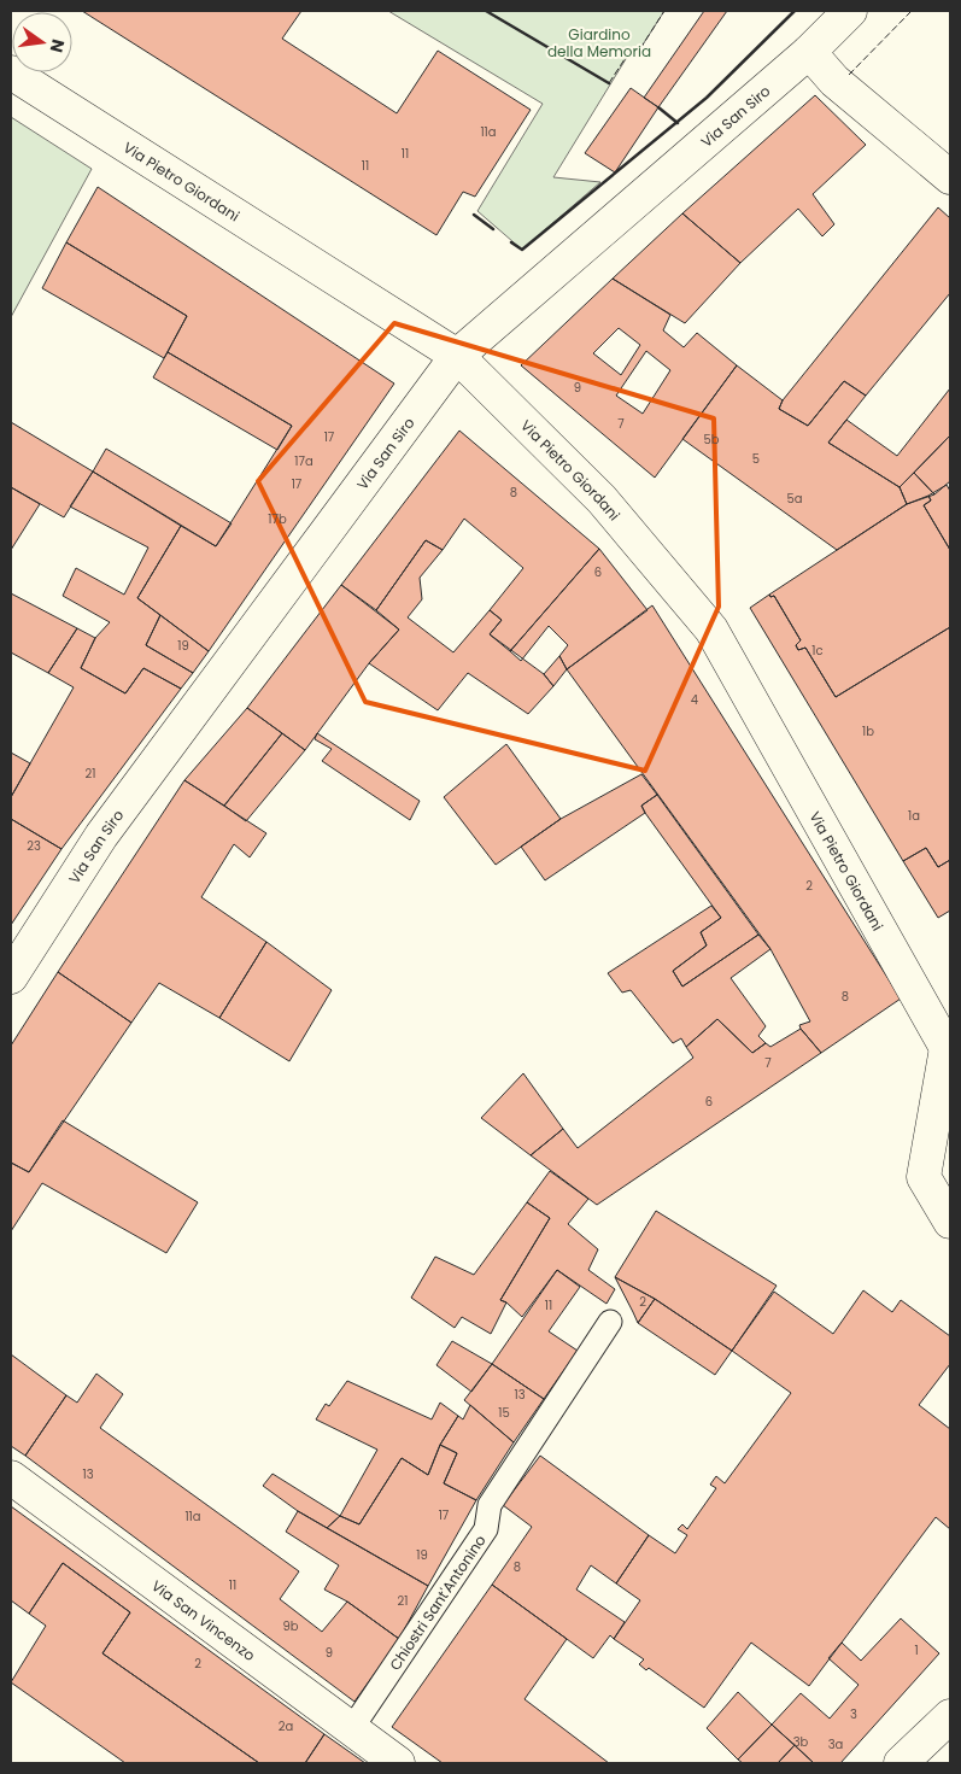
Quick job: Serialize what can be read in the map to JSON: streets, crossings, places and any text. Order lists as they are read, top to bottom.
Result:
{
  "streets": {
    "street": ["Via San Siro", "Via Pietro Giordani", "Via San Vincenzo"],
    "lane": ["Chiostri Sant'Antonino"]
  },
  "crossings": [
    ["Via San Siro", "Via Pietro Giordani"],
    ["Chiostri Sant'Antonino", "Via San Vincenzo"]
  ],
  "parks": ["Giardino della Memoria"],
  "house_numbers": [
    "11a",
    "11",
    "11",
    "9",
    "7",
    "17",
    "5b",
    "5",
    "17a",
    "17",
    "8",
    "5a",
    "17b",
    "6",
    "19",
    "1c",
    "4",
    "1b",
    "21",
    "1a",
    "23",
    "2",
    "8",
    "7",
    "6",
    "2",
    "11",
    "13",
    "15",
    "13",
    "17",
    "11a",
    "19",
    "8",
    "11",
    "21",
    "9b",
    "1",
    "9",
    "2",
    "3",
    "2a",
    "3b",
    "3a"
  ],
  "north": "right"
}
